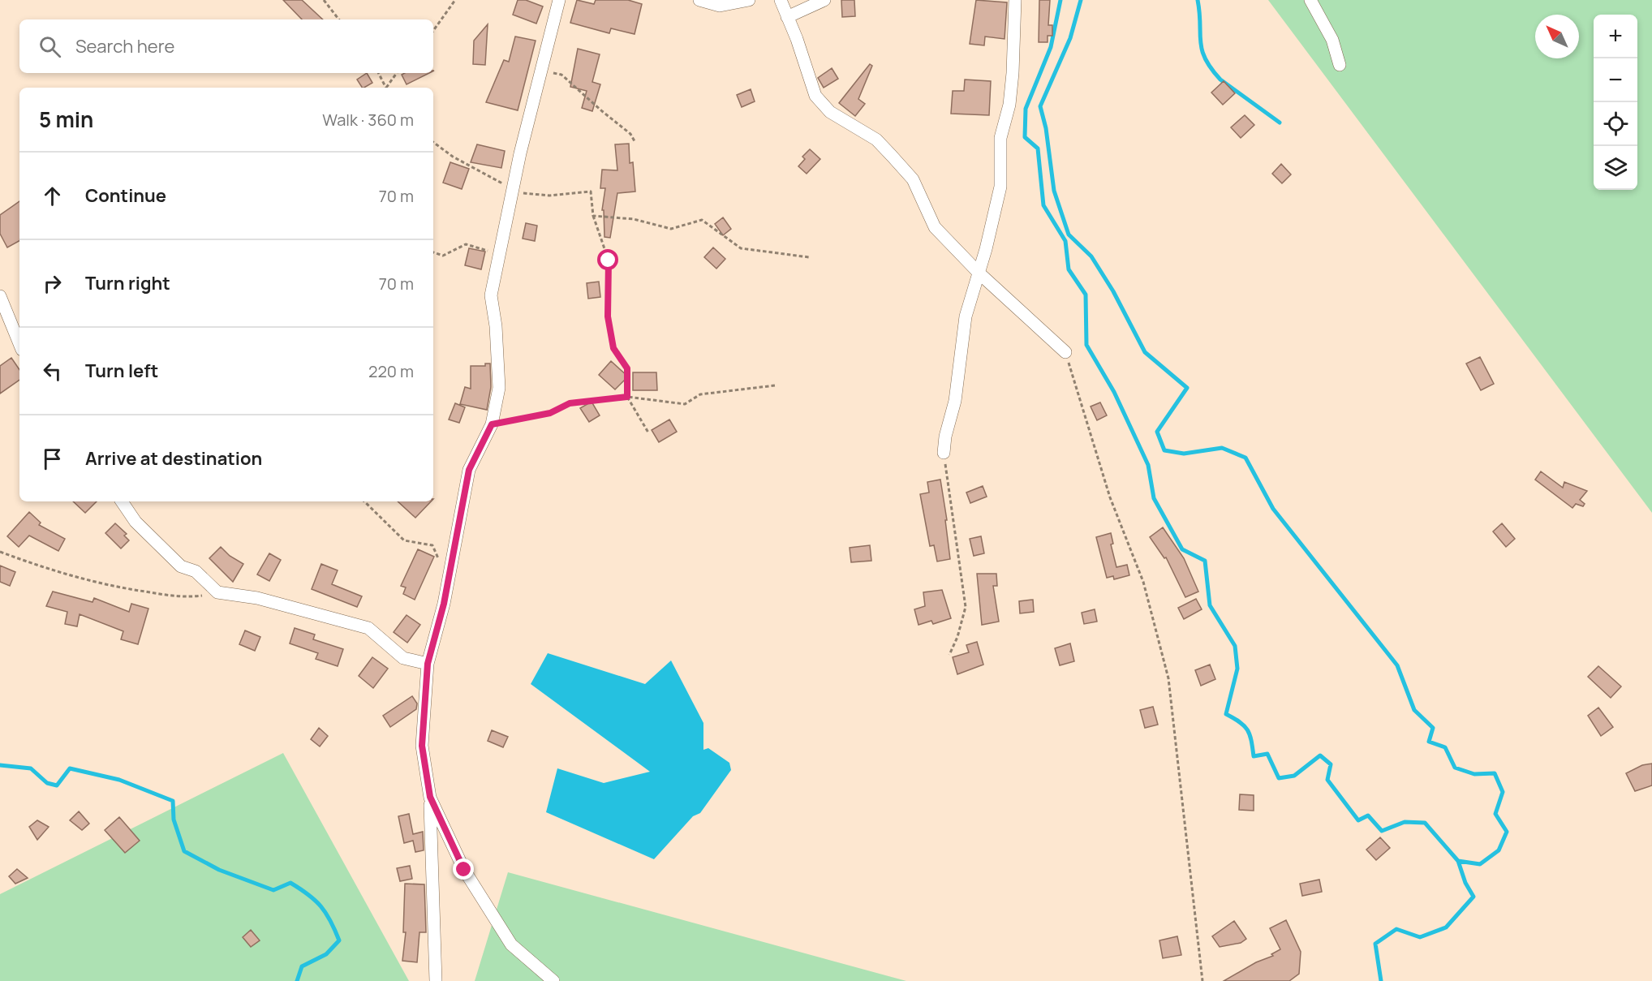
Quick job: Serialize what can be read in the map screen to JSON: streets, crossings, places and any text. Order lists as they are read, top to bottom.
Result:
{
  "north": "top left",
  "page": {
    "map_buttons": ["+", "−"],
    "search": "Search here",
    "heading": ["5 min", "Walk · 360 m"],
    "list": [
      ["Continue", "70 m"],
      ["Turn right", "70 m"],
      ["Turn left", "220 m"],
      "Arrive at destination"
    ]
  }
}
